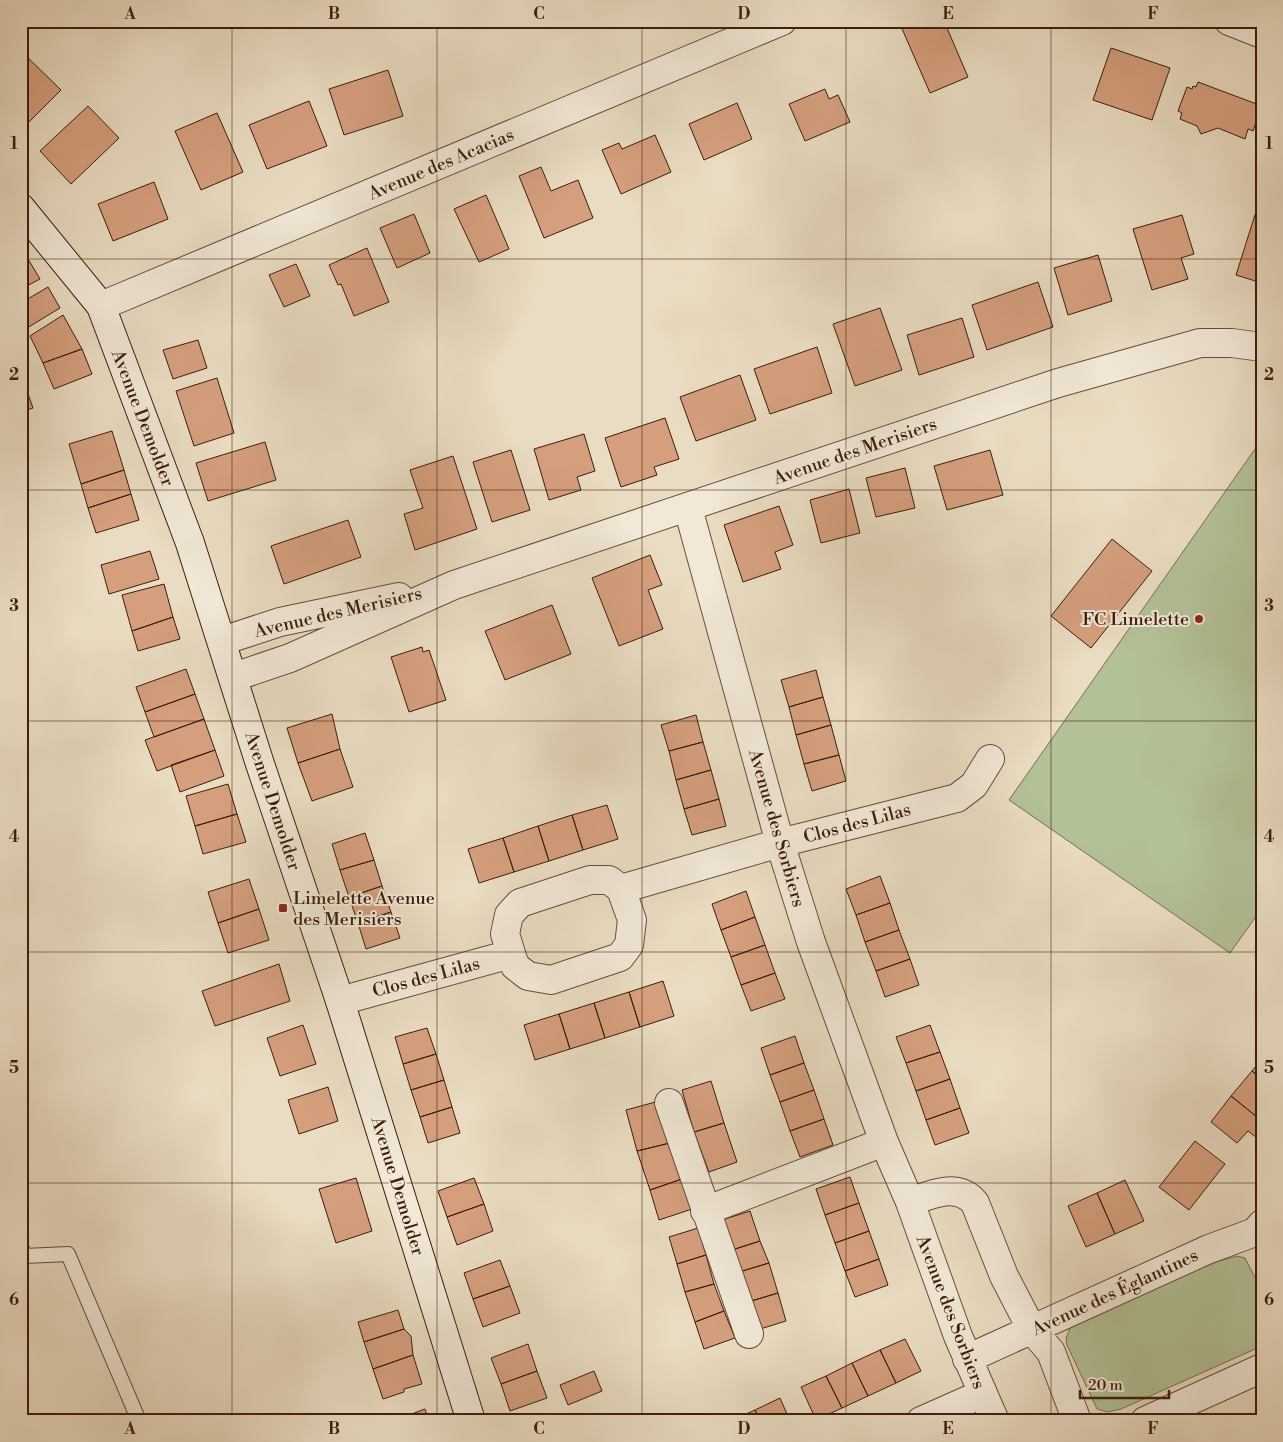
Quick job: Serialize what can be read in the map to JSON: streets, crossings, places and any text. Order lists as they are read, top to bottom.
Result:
{
  "streets": {
    "street": [
      "Avenue des Acacias",
      "Avenue Demolder",
      "Avenue des Merisiers",
      "Clos des Lilas",
      "Avenue des Sorbiers",
      "Avenue des Églantines"
    ]
  },
  "crossings": [
    ["Avenue des Acacias", "Avenue Demolder"],
    ["Avenue Demolder", "Avenue des Merisiers"],
    ["Avenue Demolder", "Clos des Lilas"],
    ["Avenue des Merisiers", "Avenue des Sorbiers"],
    ["Clos des Lilas", "Avenue des Sorbiers"],
    ["Avenue des Sorbiers", "Avenue des Églantines"]
  ],
  "places": {
    "other": ["FC Limelette"],
    "transit": ["Limelette Avenue des Merisiers"]
  },
  "scale_bar": "20 m",
  "grid": {
    "columns": [
      "A",
      "B",
      "C",
      "D",
      "E",
      "F"
    ],
    "rows": [
      "1",
      "2",
      "3",
      "4",
      "5",
      "6"
    ]
  }
}
